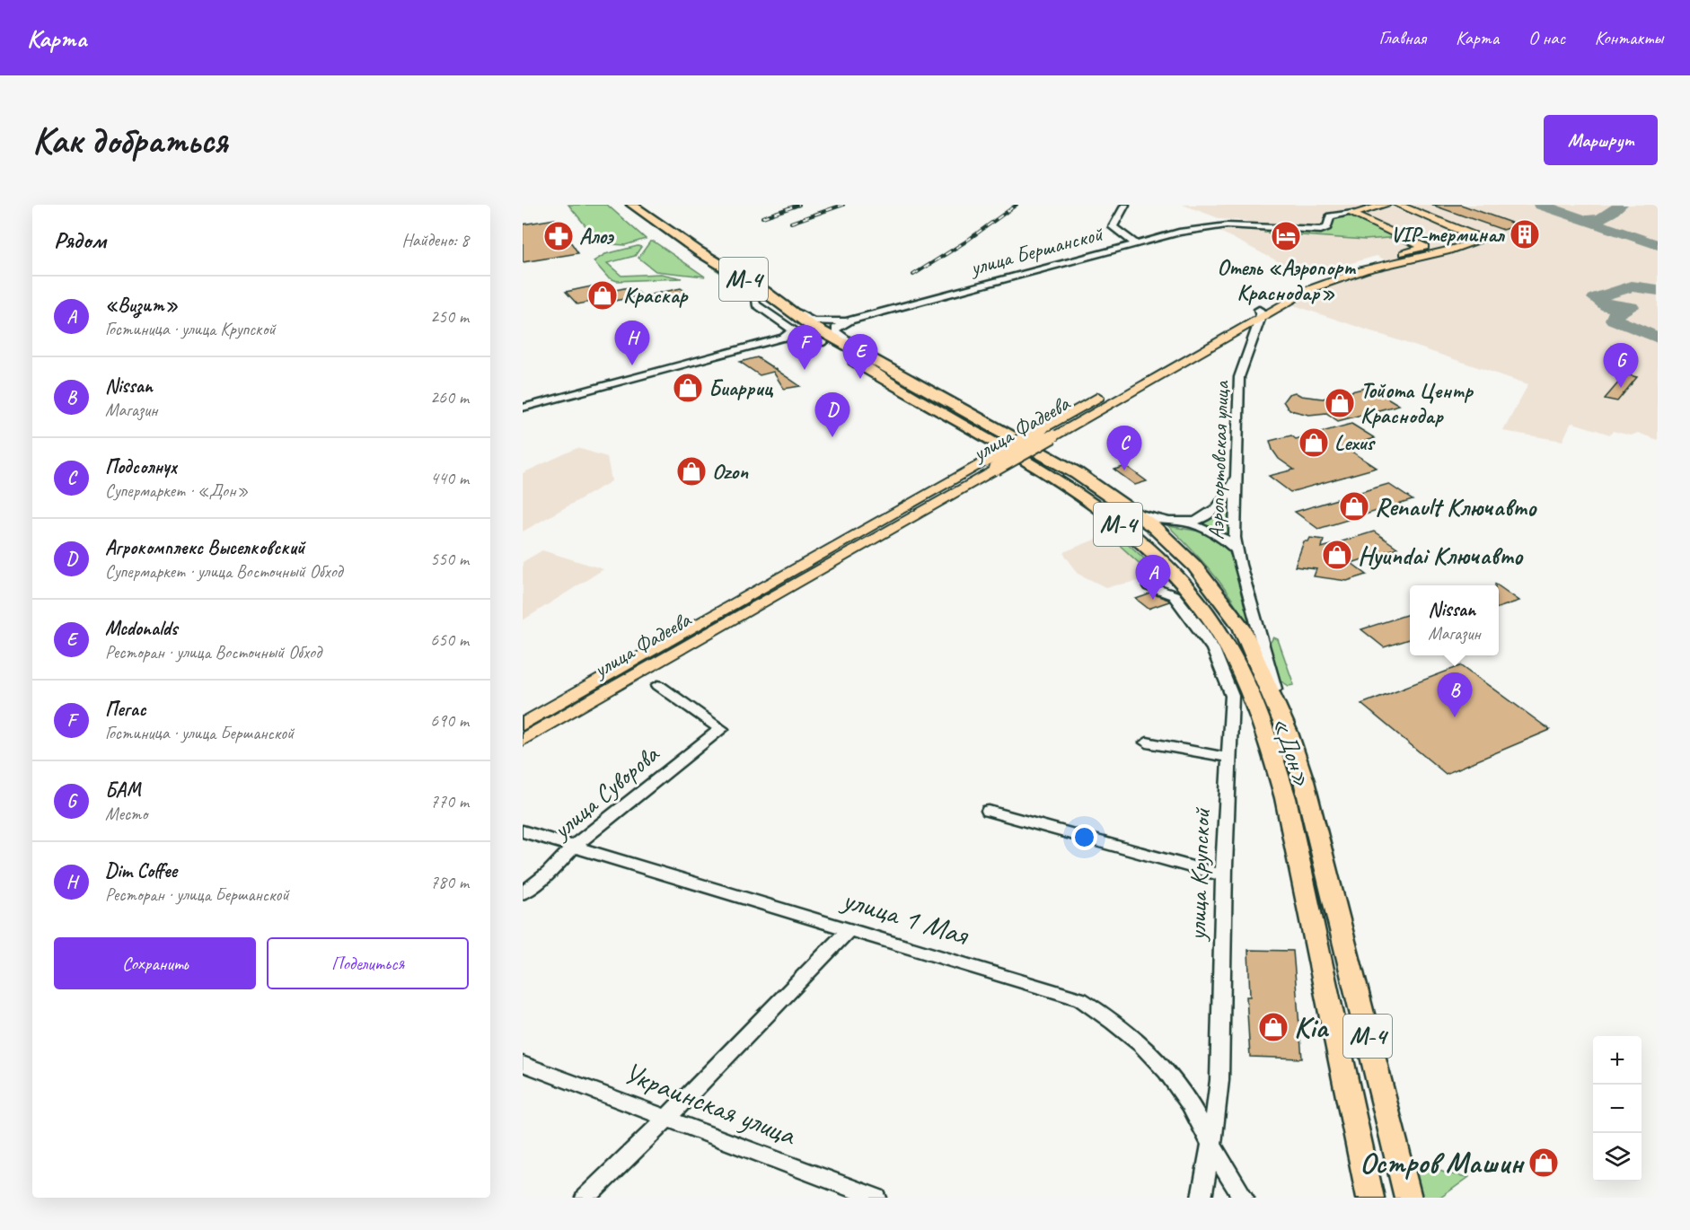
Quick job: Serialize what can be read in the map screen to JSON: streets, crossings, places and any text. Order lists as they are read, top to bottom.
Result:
{
  "streets": {
    "highway": ["М-4", "«Дон»"],
    "main road": ["улица Фадеева"],
    "street": [
      "улица Бершанской",
      "Аэропортовская улица",
      "улица Суворова",
      "улица Крупской",
      "улица 1 Мая",
      "Украинская улица"
    ]
  },
  "crossings": [
    ["улица Бершанской", "М-4"],
    ["улица Бершанской", "улица Фадеева"],
    ["М-4", "«Дон»"],
    ["улица Фадеева", "Аэропортовская улица"],
    ["Аэропортовская улица", "«Дон»"],
    ["улица Суворова", "улица 1 Мая"],
    ["улица Крупской", "улица 1 Мая"]
  ],
  "places": {
    "building": ["VIP-терминал"],
    "pharmacy": ["Алоэ"],
    "hotel": ["Отель «Аэропорт Краснодар»"],
    "shop": [
      "Краскар",
      "Биарриц",
      "Тойота Центр Краснодар",
      "Lexus",
      "Ozon",
      "Renault Ключавто",
      "Hyundai Ключавто",
      "Kia",
      "Остров Машин"
    ]
  },
  "page": {
    "header": "Карта",
    "nav": [
      "Главная",
      "Карта",
      "О нас",
      "Контакты"
    ],
    "buttons": [
      "Маршрут",
      ["Сохранить", "Поделиться"]
    ],
    "title": "Как добраться",
    "heading": ["Рядом", "Найдено: 8"],
    "list": [
      {
        "mark": "A",
        "name": "«Визит»",
        "note": "Гостиница · улица Крупской",
        "value": "250 m"
      },
      {
        "mark": "B",
        "name": "Nissan",
        "note": "Магазин",
        "value": "260 m"
      },
      {
        "mark": "C",
        "name": "Подсолнух",
        "note": "Супермаркет · «Дон»",
        "value": "440 m"
      },
      {
        "mark": "D",
        "name": "Агрокомплекс Выселковский",
        "note": "Супермаркет · улица Восточный Обход",
        "value": "550 m"
      },
      {
        "mark": "E",
        "name": "Mcdonalds",
        "note": "Ресторан · улица Восточный Обход",
        "value": "650 m"
      },
      {
        "mark": "F",
        "name": "Пегас",
        "note": "Гостиница · улица Бершанской",
        "value": "690 m"
      },
      {
        "mark": "G",
        "name": "БАМ",
        "note": "Место",
        "value": "770 m"
      },
      {
        "mark": "H",
        "name": "Dim Coffee",
        "note": "Ресторан · улица Бершанской",
        "value": "780 m"
      }
    ],
    "pins": [
      "H",
      "F",
      "E",
      "G",
      "D",
      "C",
      "A",
      "B"
    ],
    "popup": ["Nissan", "Магазин"],
    "map_buttons": ["+", "−"]
  }
}
